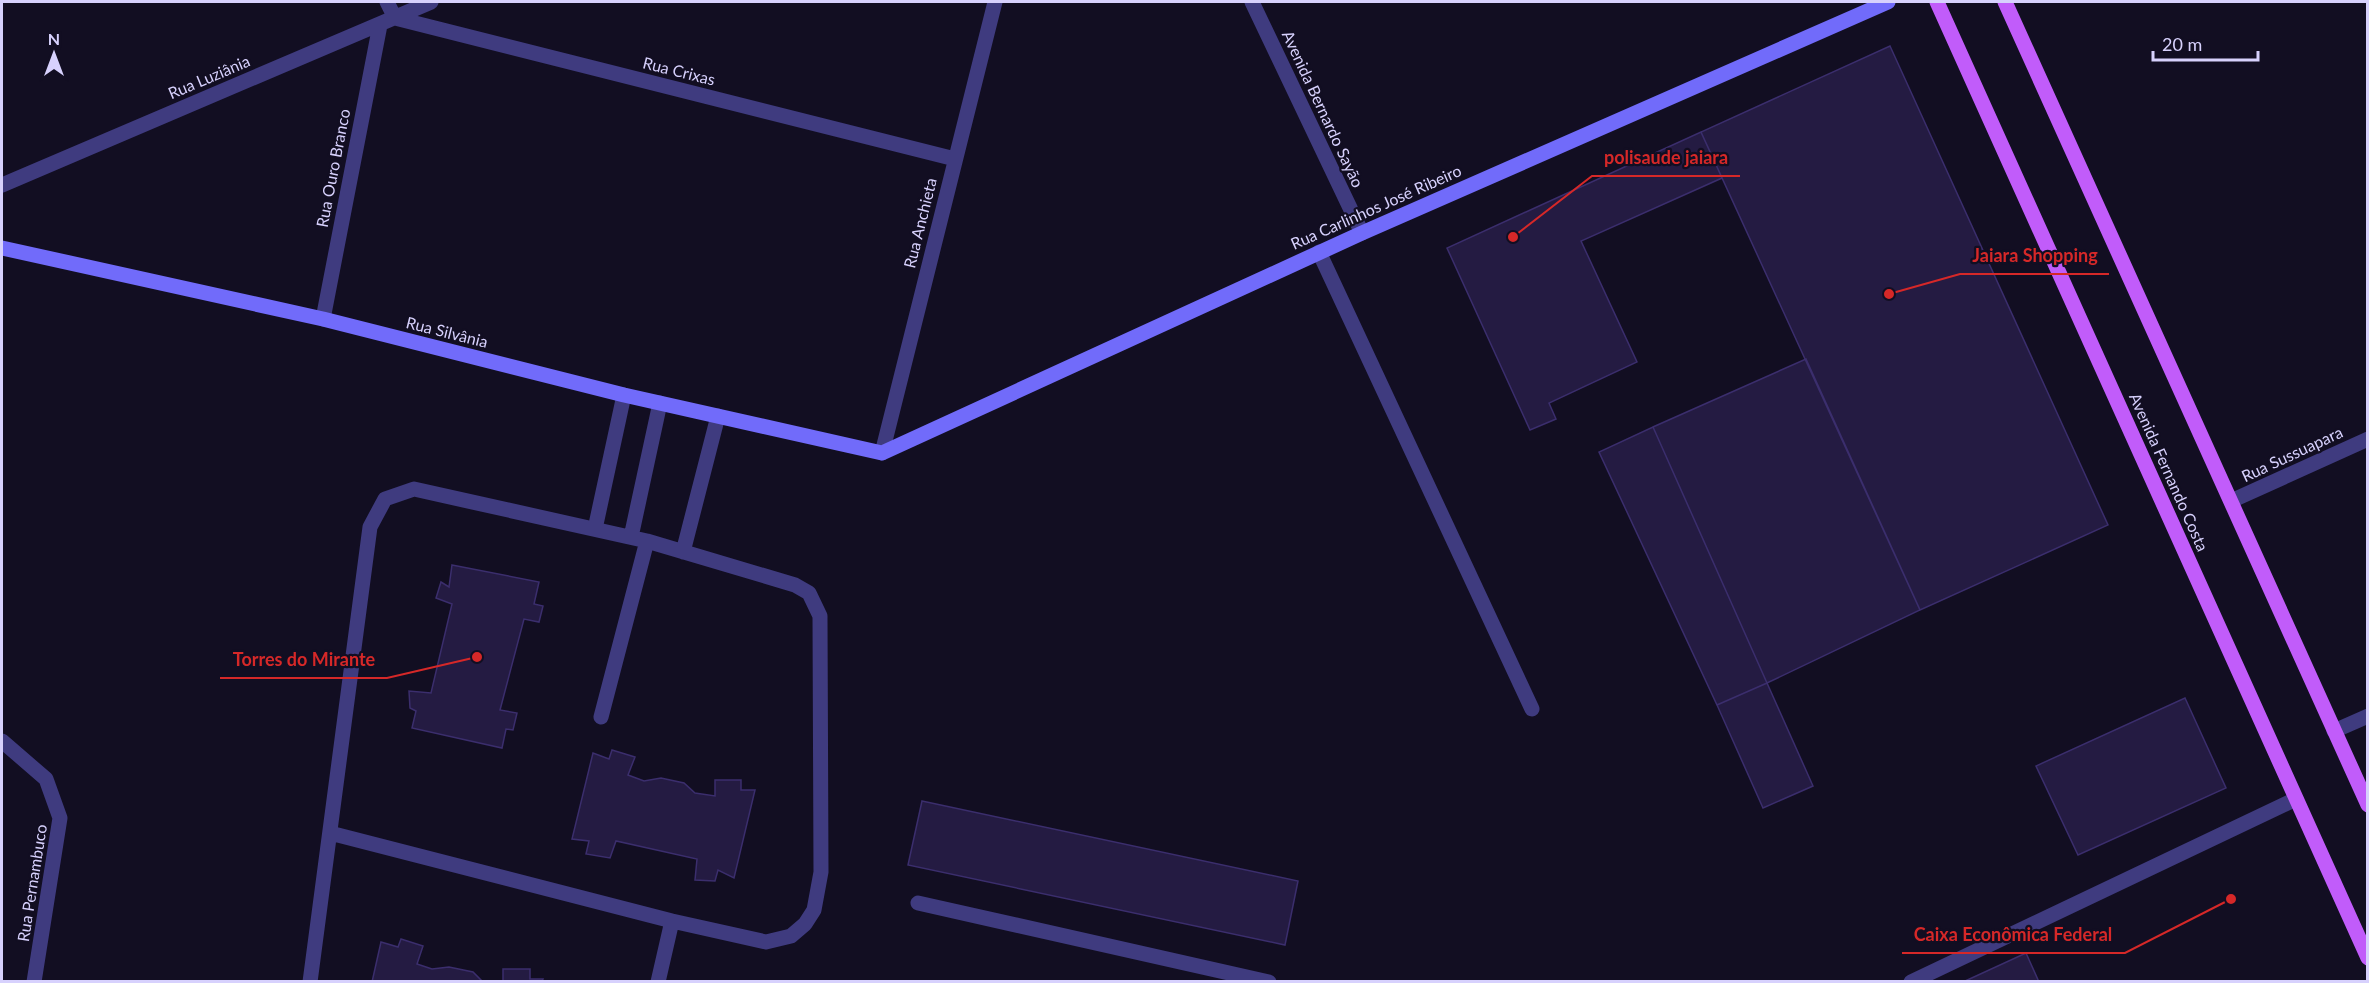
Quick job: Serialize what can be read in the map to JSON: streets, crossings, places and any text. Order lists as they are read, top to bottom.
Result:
{
  "streets": {
    "main road": ["Avenida Fernando Costa"],
    "street": [
      "Rua Crixas",
      "Rua Luziânia",
      "Avenida Bernardo Sayão",
      "Rua Ouro Branco",
      "Rua Carlinhos José Ribeiro",
      "Rua Anchieta",
      "Rua Silvânia",
      "Rua Sussuapara",
      "Rua Pernambuco"
    ]
  },
  "crossings": [
    ["Rua Crixas", "Rua Luziânia"],
    ["Rua Crixas", "Rua Anchieta"],
    ["Rua Luziânia", "Rua Ouro Branco"],
    ["Avenida Bernardo Sayão", "Rua Carlinhos José Ribeiro"],
    ["Rua Ouro Branco", "Rua Silvânia"],
    ["Rua Carlinhos José Ribeiro", "Rua Anchieta"],
    ["Rua Carlinhos José Ribeiro", "Rua Silvânia"],
    ["Rua Anchieta", "Rua Silvânia"]
  ],
  "places": [
    "polisaude jaiara",
    "Jaiara Shopping",
    "Torres do Mirante",
    "Caixa Econômica Federal"
  ],
  "scale_bar": "20 m",
  "north": "top"
}
